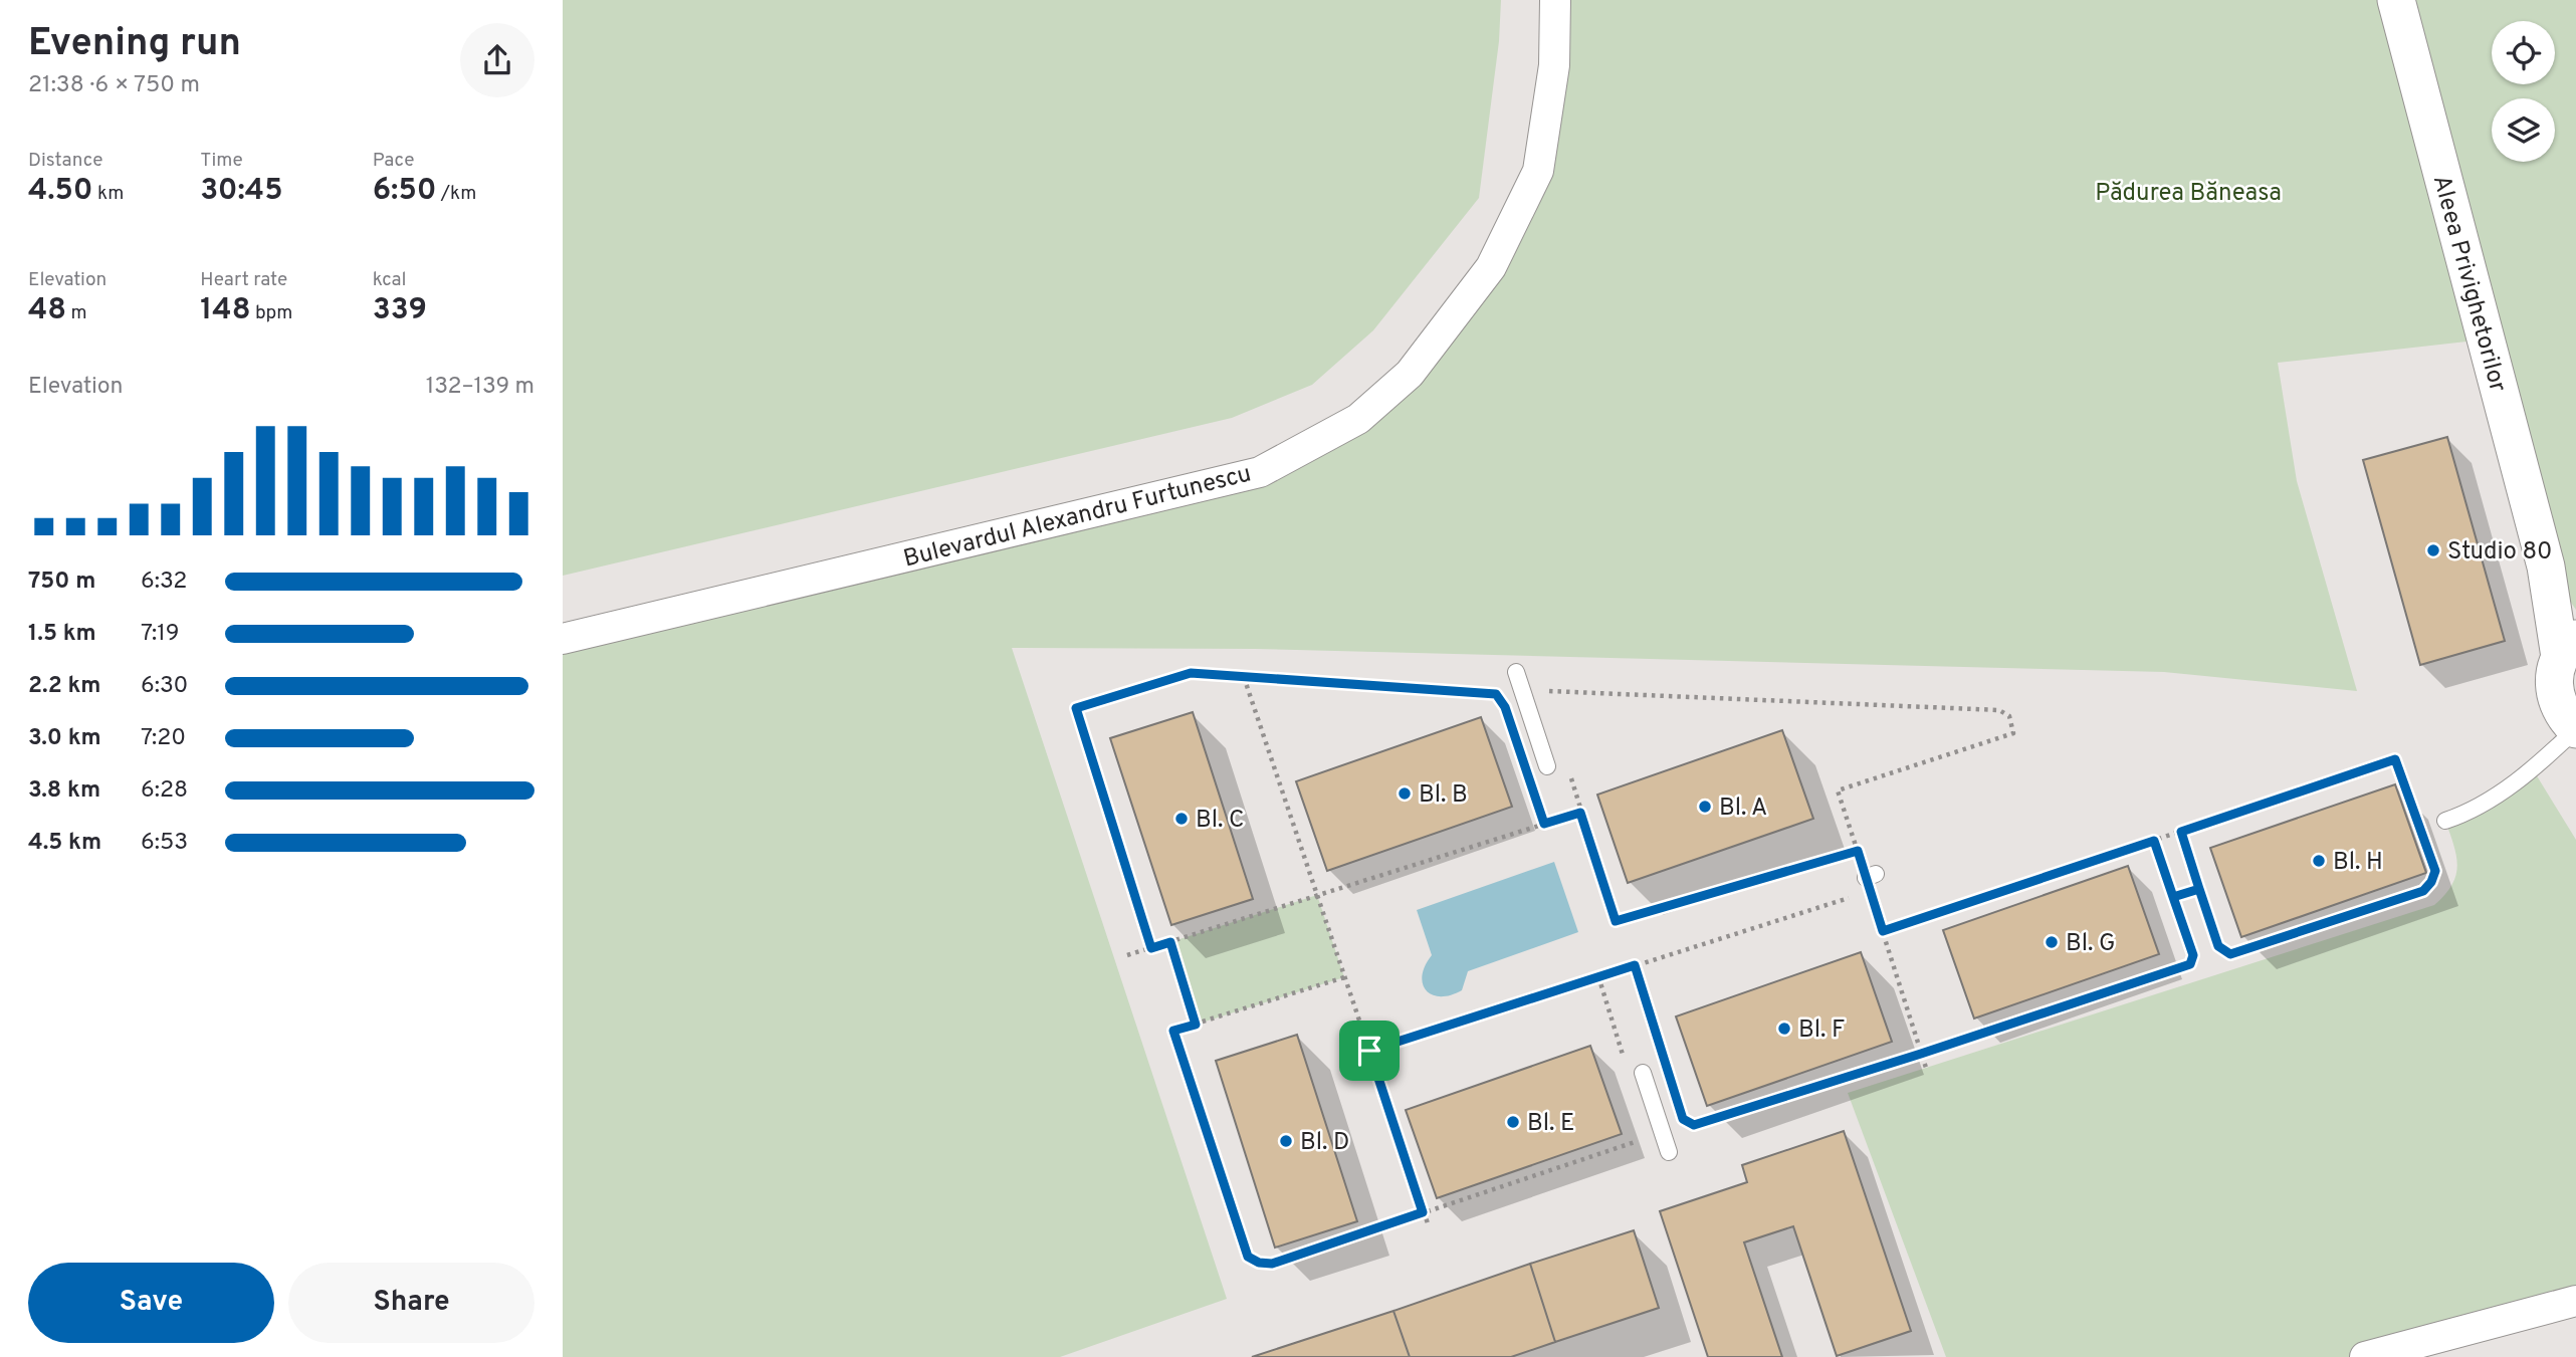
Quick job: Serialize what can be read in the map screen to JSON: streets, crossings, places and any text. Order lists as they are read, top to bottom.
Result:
{
  "streets": {
    "street": ["Aleea Privighetorilor", "Bulevardul Alexandru Furtunescu"]
  },
  "parks": ["Pădurea Băneasa"],
  "places": [
    "Studio 80",
    "Bl. B",
    "Bl. A",
    "Bl. C",
    "Bl. H",
    "Bl. G",
    "Bl. F",
    "Bl. E",
    "Bl. D"
  ],
  "page": {
    "heading": ["Evening run", "21:38 · 6 × 750 m"],
    "stats": [
      ["Distance", "4.50 km"],
      ["Time", "30:45"],
      ["Pace", "6:50 /km"],
      ["Elevation", "48 m"],
      ["Heart rate", "148 bpm"],
      ["kcal", "339"]
    ],
    "chart": ["Elevation", "132–139 m"],
    "list": [
      {
        "name": "750 m",
        "note": "6:32"
      },
      {
        "name": "1.5 km",
        "note": "7:19"
      },
      {
        "name": "2.2 km",
        "note": "6:30"
      },
      {
        "name": "3.0 km",
        "note": "7:20"
      },
      {
        "name": "3.8 km",
        "note": "6:28"
      },
      {
        "name": "4.5 km",
        "note": "6:53"
      }
    ],
    "buttons": ["Save", "Share"]
  }
}
